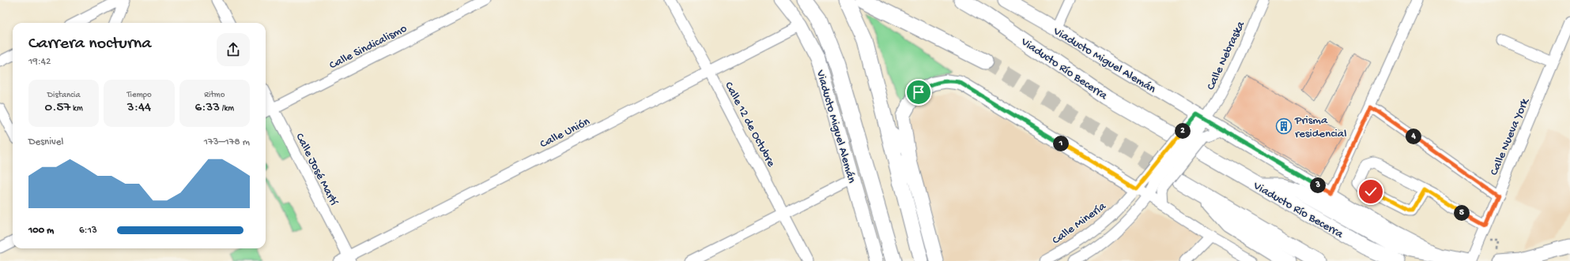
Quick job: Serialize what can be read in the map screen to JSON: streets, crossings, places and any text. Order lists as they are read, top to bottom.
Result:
{
  "streets": {
    "highway": ["Viaducto Miguel Alemán", "Viaducto Río Becerra"],
    "street": [
      "Calle Sindicalismo",
      "Calle Nebraska",
      "Calle 12 de Octubre",
      "Calle Unión",
      "Calle Nueva York",
      "Calle José Martí",
      "Calle Minería"
    ]
  },
  "crossings": [
    ["Calle Sindicalismo", "Calle José Martí"],
    ["Calle Nebraska", "Viaducto Miguel Alemán"],
    ["Calle Nebraska", "Calle Minería"],
    ["Viaducto Miguel Alemán", "Calle Unión"],
    ["Viaducto Miguel Alemán", "Calle Minería"],
    ["Calle 12 de Octubre", "Calle Unión"],
    ["Calle Unión", "Calle José Martí"]
  ],
  "places": {
    "building": ["Prisma residencial"]
  },
  "page": {
    "heading": ["Carrera nocturna", "19:42"],
    "stats": [
      ["Distancia", "0.57 km"],
      ["Tiempo", "3:44"],
      ["Ritmo", "6:33 /km"]
    ],
    "pins": [
      "2",
      "4",
      "1",
      "3",
      "5"
    ],
    "chart": ["Desnivel", "173–178 m"],
    "list": [
      {
        "name": "100 m",
        "note": "6:13"
      }
    ]
  }
}
